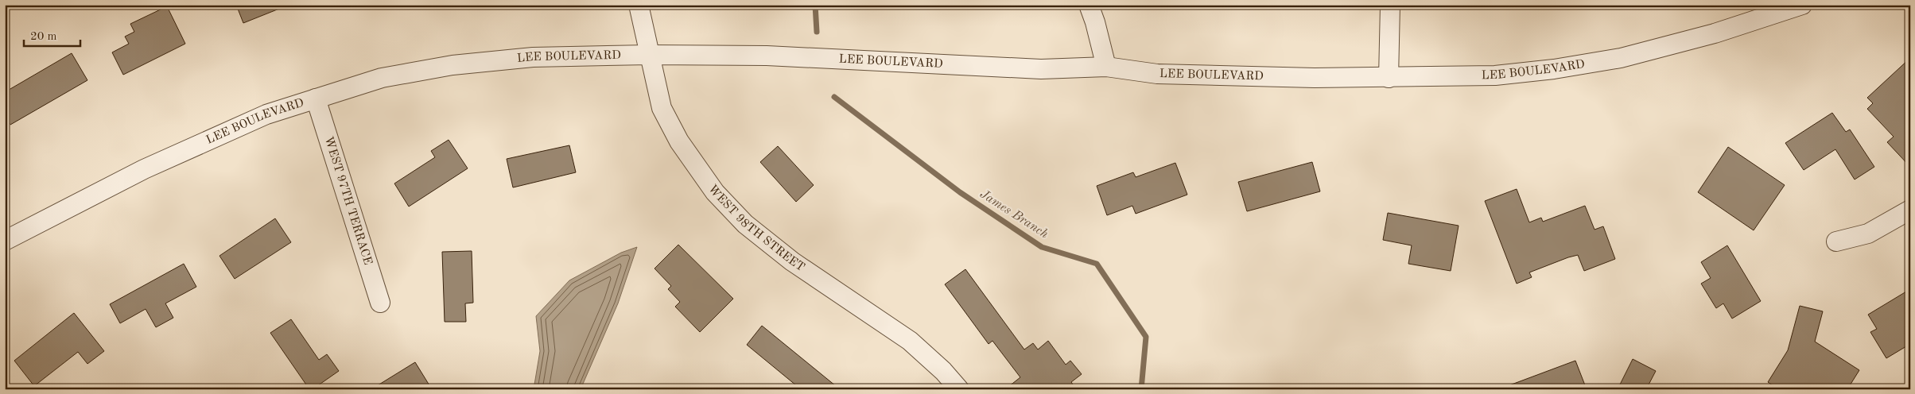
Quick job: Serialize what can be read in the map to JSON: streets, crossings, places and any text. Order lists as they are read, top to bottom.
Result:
{
  "streets": {
    "street": ["LEE BOULEVARD", "WEST 97TH TERRACE", "WEST 98TH STREET"]
  },
  "crossings": [
    ["LEE BOULEVARD", "WEST 97TH TERRACE"],
    ["LEE BOULEVARD", "WEST 98TH STREET"]
  ],
  "water": ["James Branch"],
  "scale_bar": "20 m"
}
